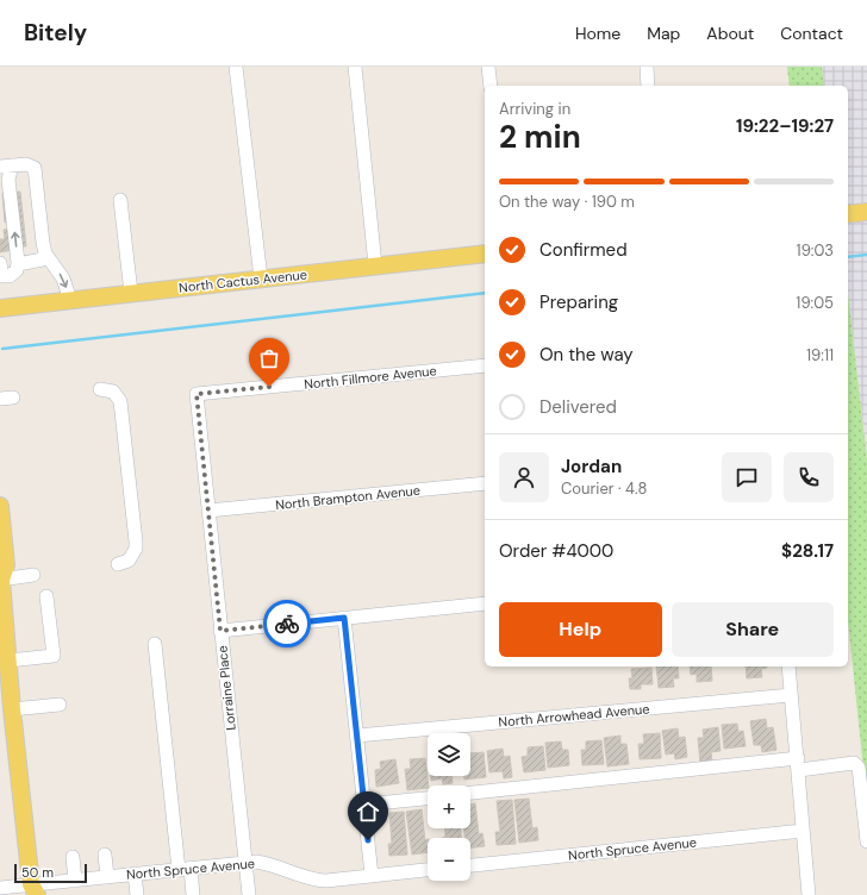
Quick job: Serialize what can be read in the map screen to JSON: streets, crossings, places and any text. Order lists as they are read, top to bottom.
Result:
{
  "streets": {
    "main road": ["North Cactus Avenue"],
    "street": [
      "North Fillmore Avenue",
      "North Brampton Avenue",
      "Lorraine Place",
      "North Arrowhead Avenue",
      "North Spruce Avenue"
    ]
  },
  "crossings": [
    ["North Fillmore Avenue", "Lorraine Place"],
    ["North Brampton Avenue", "Lorraine Place"],
    ["Lorraine Place", "North Spruce Avenue"]
  ],
  "scale_bar": "50 m",
  "page": {
    "header": "Bitely",
    "nav": [
      "Home",
      "Map",
      "About",
      "Contact"
    ],
    "heading": ["2 min", "Arriving in", "19:22–19:27"],
    "panel": [
      "Jordan",
      "Courier · 4.8",
      "Order #4000",
      "$28.17"
    ],
    "bar": "On the way · 190 m",
    "list": [
      ["Confirmed", "19:03"],
      ["Preparing", "19:05"],
      ["On the way", "19:11"],
      "Delivered"
    ],
    "buttons": ["Help", "Share"],
    "map_buttons": ["+", "−"],
    "scale": "50 m"
  }
}
